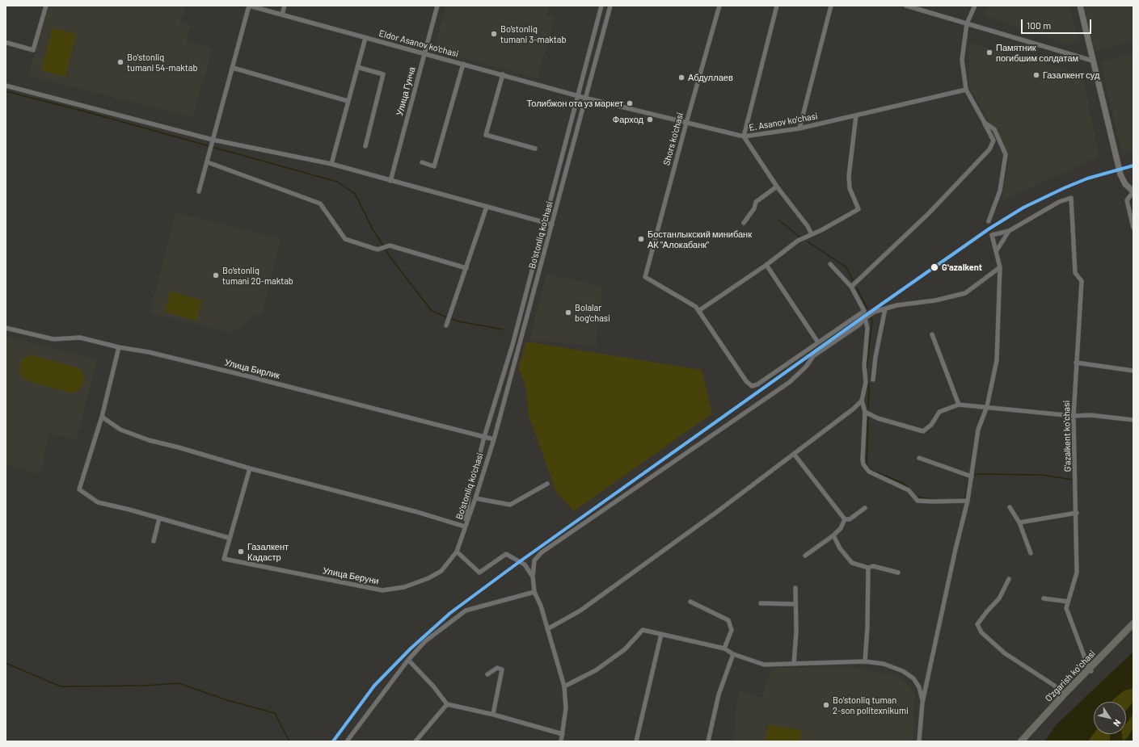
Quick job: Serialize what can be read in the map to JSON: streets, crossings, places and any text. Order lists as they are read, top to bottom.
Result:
{
  "streets": {
    "main road": ["Oʻzgarish koʻchasi"],
    "street": [
      "Eldor Asanov ko'chasi",
      "Улица Гунча",
      "E. Asanov ko'chasi",
      "Shors ko'chasi",
      "Bo'stonliq ko'chasi",
      "Улица Бирлик",
      "Gʻazalkent koʻchasi",
      "Улица Беруни"
    ]
  },
  "crossings": [
    ["Eldor Asanov ko'chasi", "Улица Гунча"],
    ["Eldor Asanov ko'chasi", "E. Asanov ko'chasi"],
    ["Eldor Asanov ko'chasi", "Bo'stonliq ko'chasi"],
    ["E. Asanov ko'chasi", "Shors ko'chasi"],
    ["E. Asanov ko'chasi", "Bo'stonliq ko'chasi"],
    ["Bo'stonliq ko'chasi", "Улица Бирлик"],
    ["Bo'stonliq ko'chasi", "Улица Беруни"],
    ["Gʻazalkent koʻchasi", "Oʻzgarish koʻchasi"]
  ],
  "places": [
    "Bo’stonliq tumani 3-maktab",
    "Памятник погибшим солдатам",
    "Bo'stonliq tumani 54-maktab",
    "Газалкент суд",
    "Абдуллаев",
    "Толибжон ота уз маркет",
    "Фарход",
    "Бостанлыкский минибанк АК \"Алокабанк\"",
    "Gʻazalkent",
    "Bo’stonliq tumani 20-maktab",
    "Bolalar bog'chasi",
    "Газалкент Кадастр",
    "Bo'stonliq tuman 2-son politexnikumi"
  ],
  "scale_bar": "100 m",
  "north": "bottom right"
}
